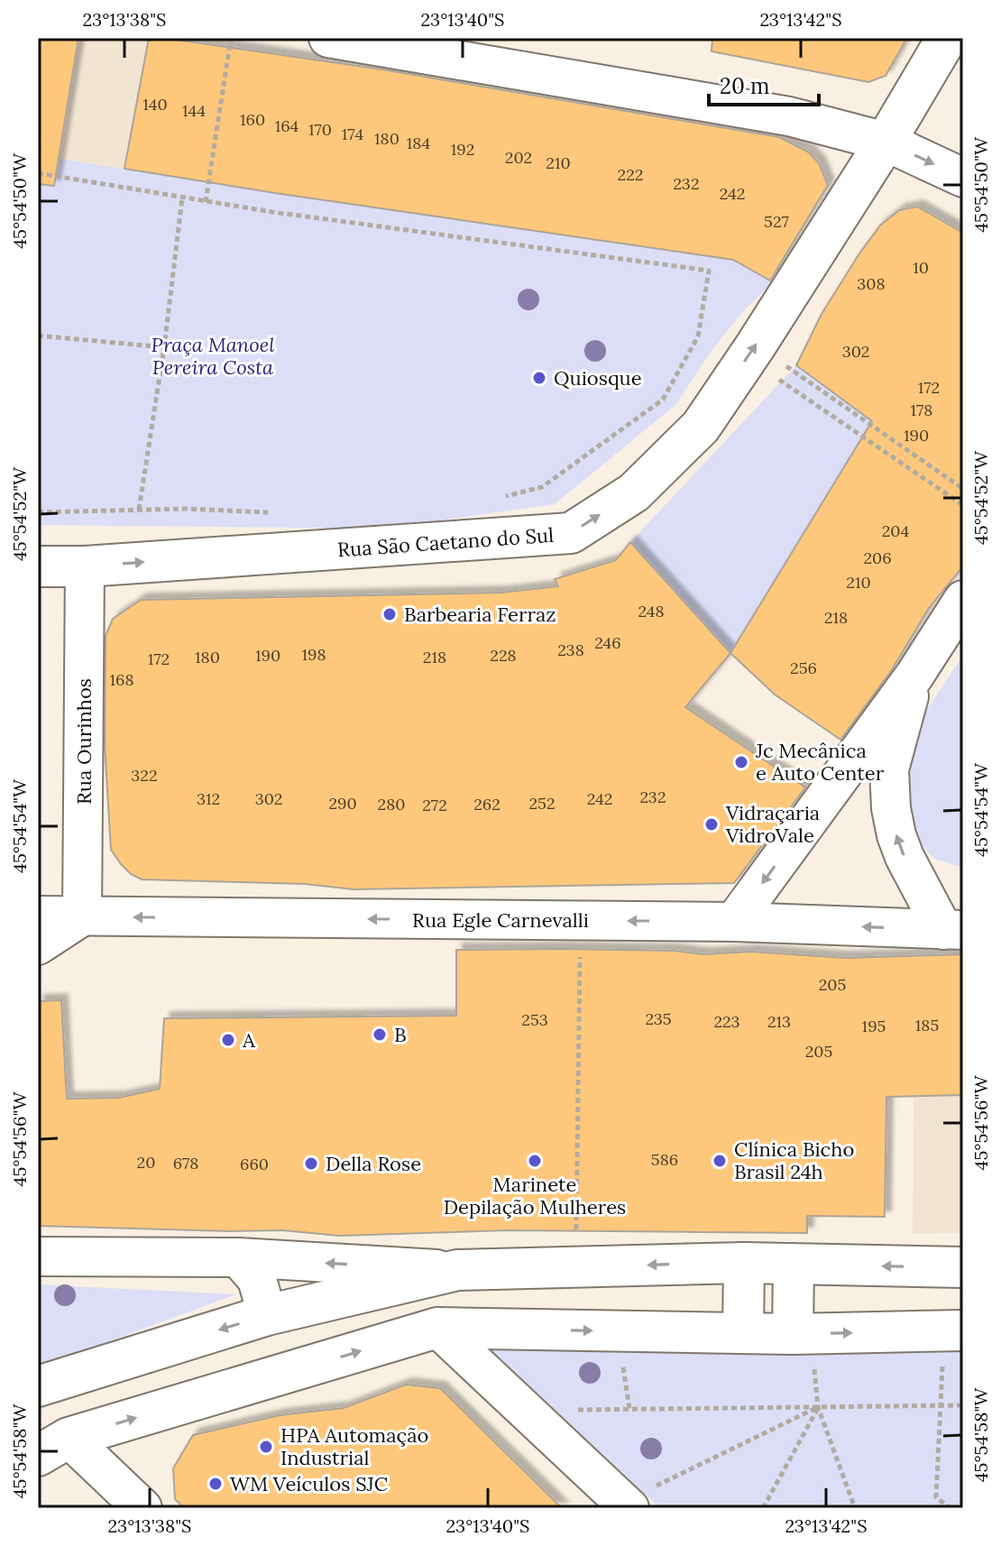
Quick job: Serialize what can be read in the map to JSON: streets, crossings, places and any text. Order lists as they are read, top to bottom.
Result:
{
  "streets": {
    "main road": ["Rua São Caetano do Sul"],
    "street": ["Rua Ourinhos", "Rua Egle Carnevalli"]
  },
  "crossings": [
    ["Rua São Caetano do Sul", "Rua Ourinhos"],
    ["Rua Ourinhos", "Rua Egle Carnevalli"]
  ],
  "one_way": ["Rua São Caetano do Sul", "Rua Egle Carnevalli"],
  "parks": ["Praça Manoel Pereira Costa"],
  "places": [
    "Quiosque",
    "Barbearia Ferraz",
    "Jc Mecânica e Auto Center",
    "Vidraçaria VidroVale",
    "B",
    "A",
    "Marinete Depilação Mulheres",
    "Clínica Bicho Brasil 24h",
    "Della Rose",
    "HPA Automação Industrial",
    "WM Veículos SJC"
  ],
  "house_numbers": [
    "140",
    "144",
    "160",
    "164",
    "170",
    "174",
    "180",
    "184",
    "192",
    "202",
    "210",
    "222",
    "232",
    "242",
    "527",
    "10",
    "308",
    "302",
    "172",
    "178",
    "190",
    "204",
    "206",
    "210",
    "248",
    "218",
    "246",
    "238",
    "198",
    "190",
    "228",
    "180",
    "218",
    "172",
    "256",
    "168",
    "322",
    "232",
    "312",
    "302",
    "242",
    "290",
    "252",
    "280",
    "262",
    "272",
    "205",
    "235",
    "253",
    "223",
    "213",
    "185",
    "195",
    "205",
    "586",
    "20",
    "678",
    "660"
  ],
  "scale_bar": "20 m",
  "coordinates": [
    "23°13'38\"S",
    "23°13'40\"S",
    "23°13'42\"S",
    "45°54'50\"W",
    "45°54'52\"W",
    "45°54'54\"W",
    "45°54'56\"W",
    "45°54'58\"W"
  ]
}
